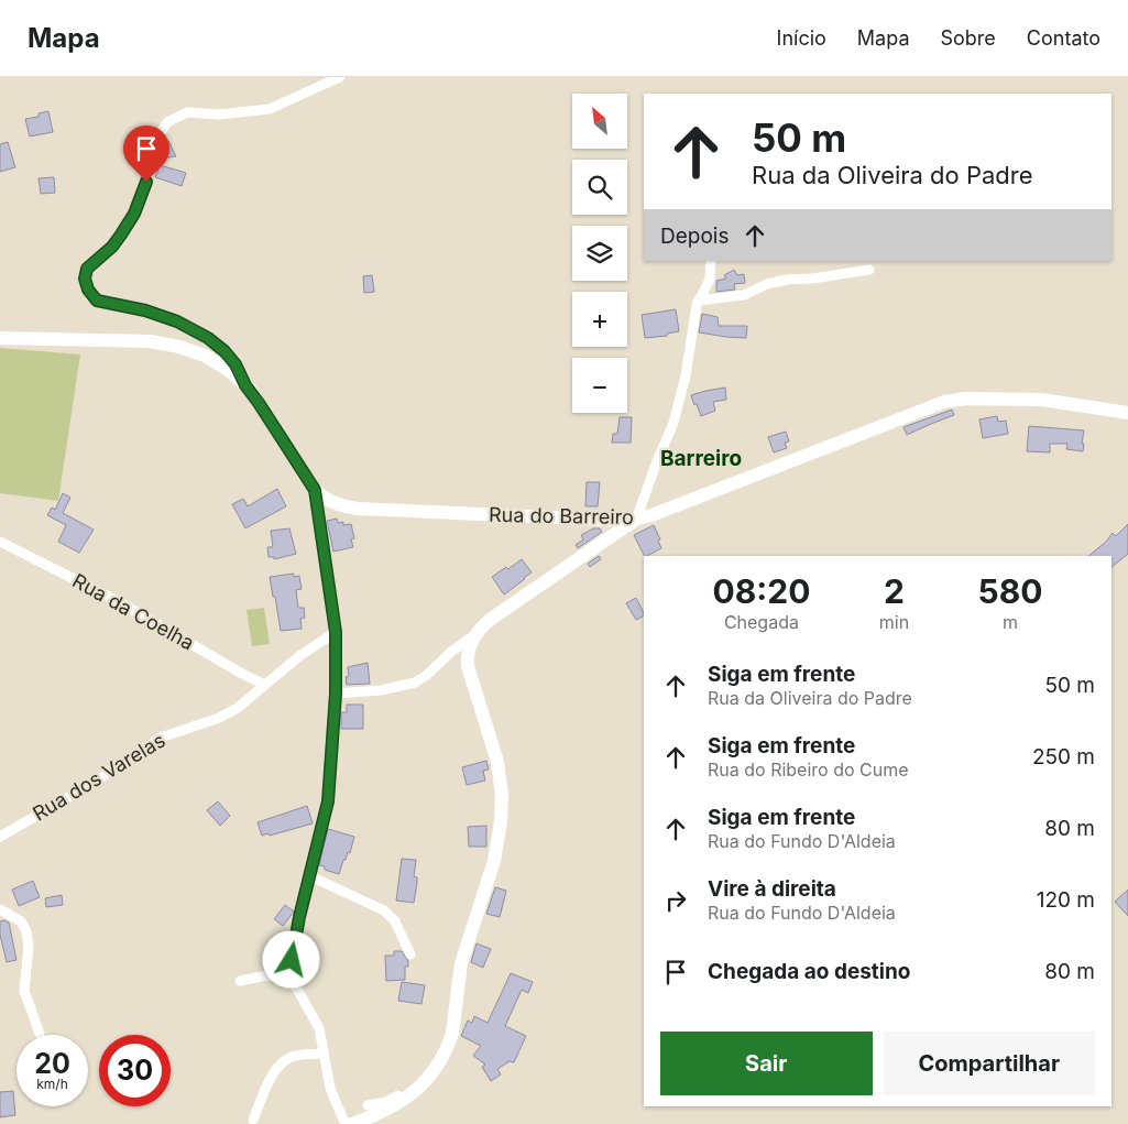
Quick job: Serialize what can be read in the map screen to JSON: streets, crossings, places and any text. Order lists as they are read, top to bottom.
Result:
{
  "streets": {
    "street": ["Rua do Barreiro", "Rua da Coelha", "Rua dos Varelas"]
  },
  "crossings": [
    ["Rua da Coelha", "Rua dos Varelas"]
  ],
  "districts": ["Barreiro"],
  "north": "top left",
  "page": {
    "header": "Mapa",
    "nav": [
      "Início",
      "Mapa",
      "Sobre",
      "Contato"
    ],
    "map_buttons": ["+", "−"],
    "turn": ["50 m", "Rua da Oliveira do Padre"],
    "then": "Depois",
    "eta": [
      "08:20",
      "Chegada",
      "2",
      "min",
      "580",
      "m"
    ],
    "list": [
      {
        "name": "Siga em frente",
        "note": "Rua da Oliveira do Padre",
        "value": "50 m"
      },
      {
        "name": "Siga em frente",
        "note": "Rua do Ribeiro do Cume",
        "value": "250 m"
      },
      {
        "name": "Siga em frente",
        "note": "Rua do Fundo D'Aldeia",
        "value": "80 m"
      },
      {
        "name": "Vire à direita",
        "note": "Rua do Fundo D'Aldeia",
        "value": "120 m"
      },
      {
        "name": "Chegada ao destino",
        "value": "80 m"
      }
    ],
    "buttons": ["Sair", "Compartilhar"],
    "speed": "20 km/h",
    "limit": "30"
  }
}
